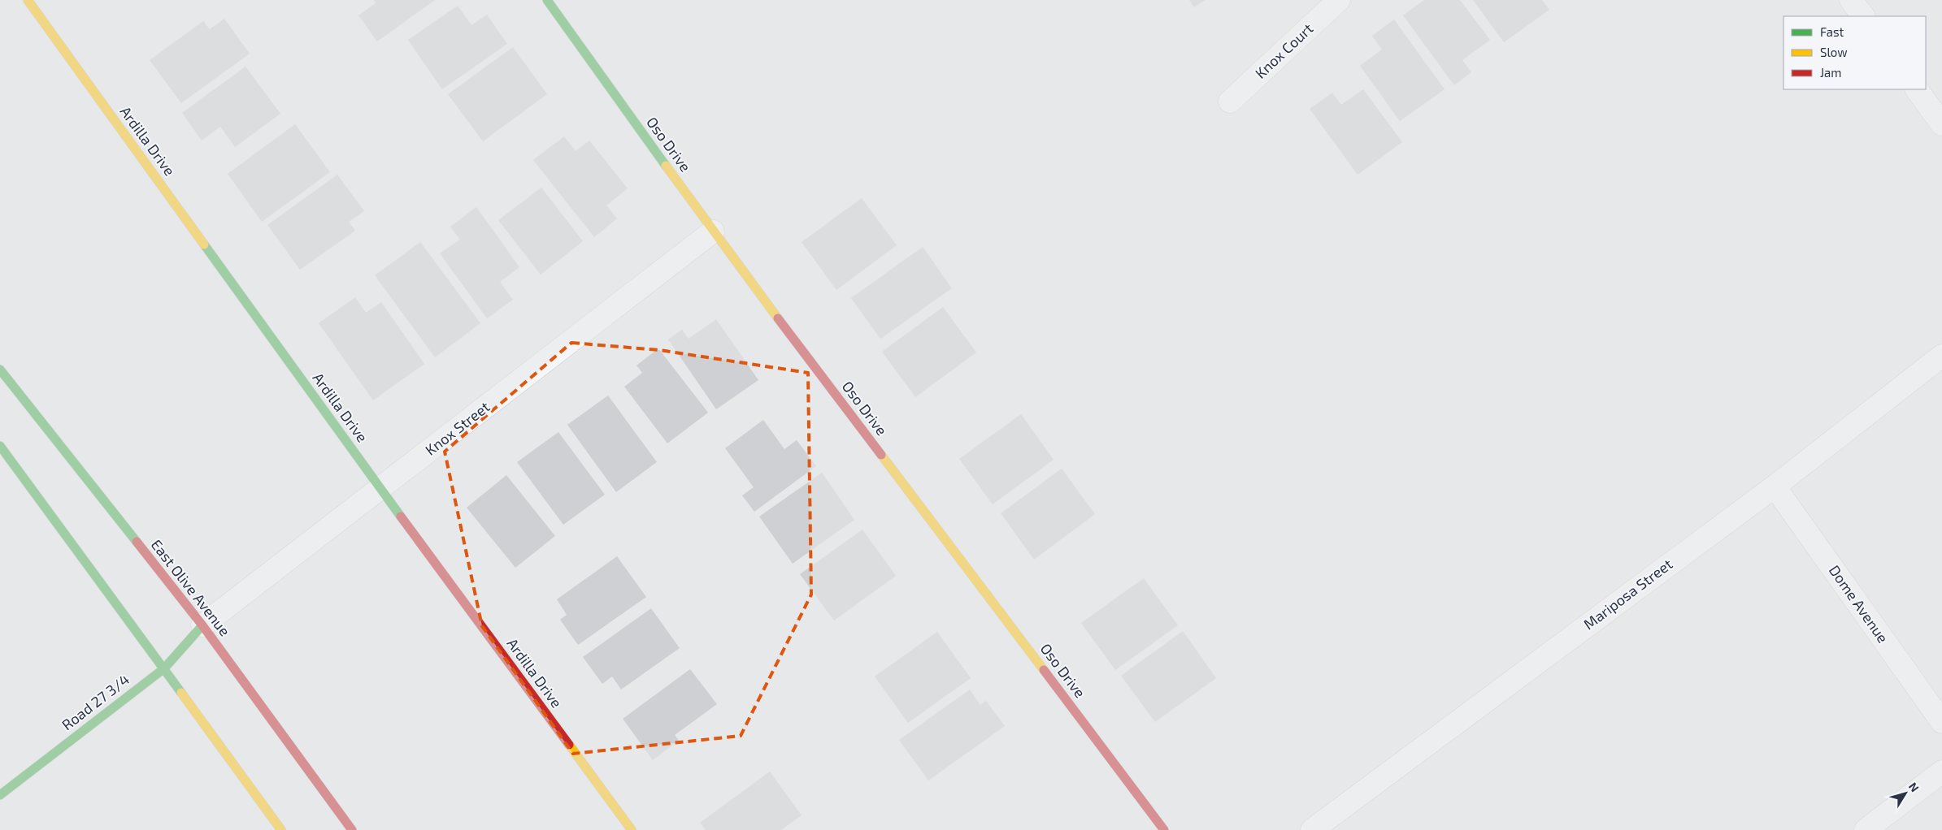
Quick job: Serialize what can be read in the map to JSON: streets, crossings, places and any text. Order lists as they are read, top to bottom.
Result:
{
  "streets": {
    "street": [
      "Knox Court",
      "Ardilla Drive",
      "Oso Drive",
      "Knox Street",
      "East Olive Avenue",
      "Mariposa Street",
      "Dome Avenue",
      "Road 27 3/4"
    ]
  },
  "crossings": [
    ["Ardilla Drive", "Knox Street"],
    ["Oso Drive", "Knox Street"],
    ["Knox Street", "East Olive Avenue"],
    ["Knox Street", "Road 27 3/4"],
    ["East Olive Avenue", "Road 27 3/4"],
    ["Mariposa Street", "Dome Avenue"]
  ],
  "legend": ["Fast", "Slow", "Jam"],
  "north": "top right"
}
